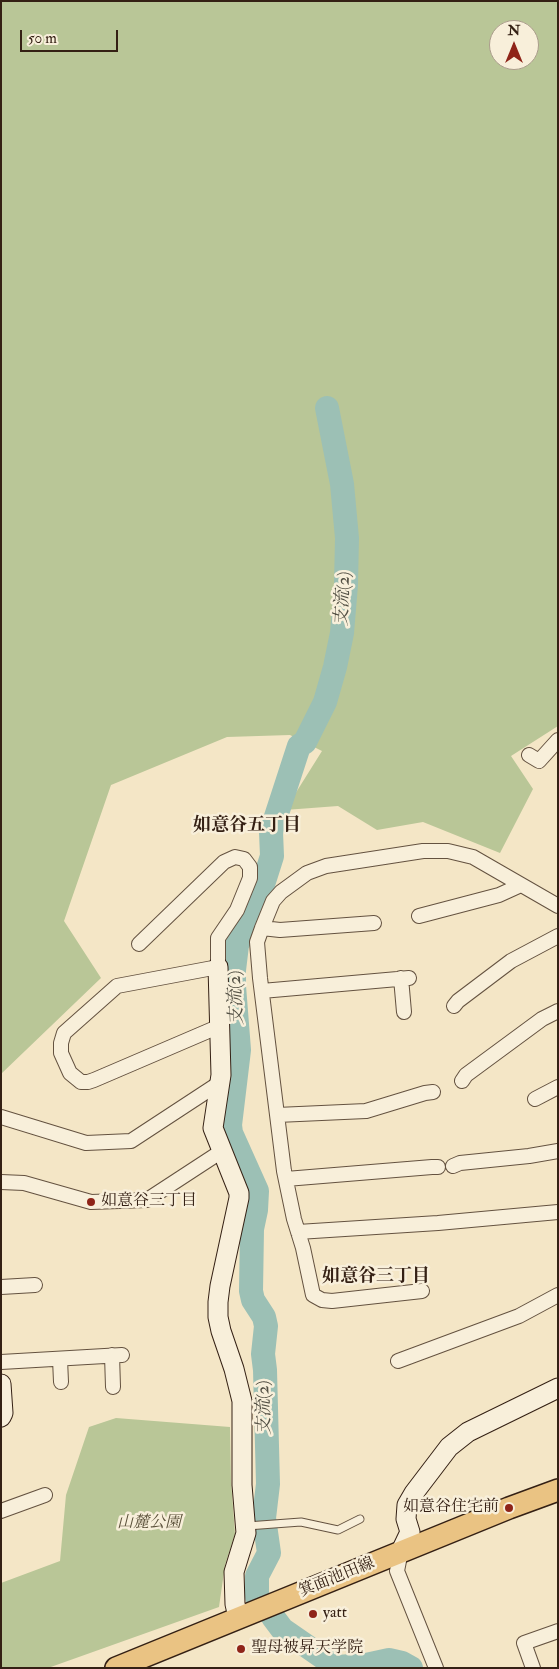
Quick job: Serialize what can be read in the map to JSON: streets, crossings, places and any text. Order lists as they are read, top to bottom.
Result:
{
  "streets": {
    "main road": ["箕面池田線"]
  },
  "districts": ["如意谷五丁目", "如意谷三丁目"],
  "water": ["支流(2)"],
  "parks": ["山麓公園"],
  "places": [
    "如意谷三丁目",
    "如意谷住宅前",
    "yatt",
    "聖母被昇天学院"
  ],
  "scale_bar": "50 m",
  "north": "top"
}
